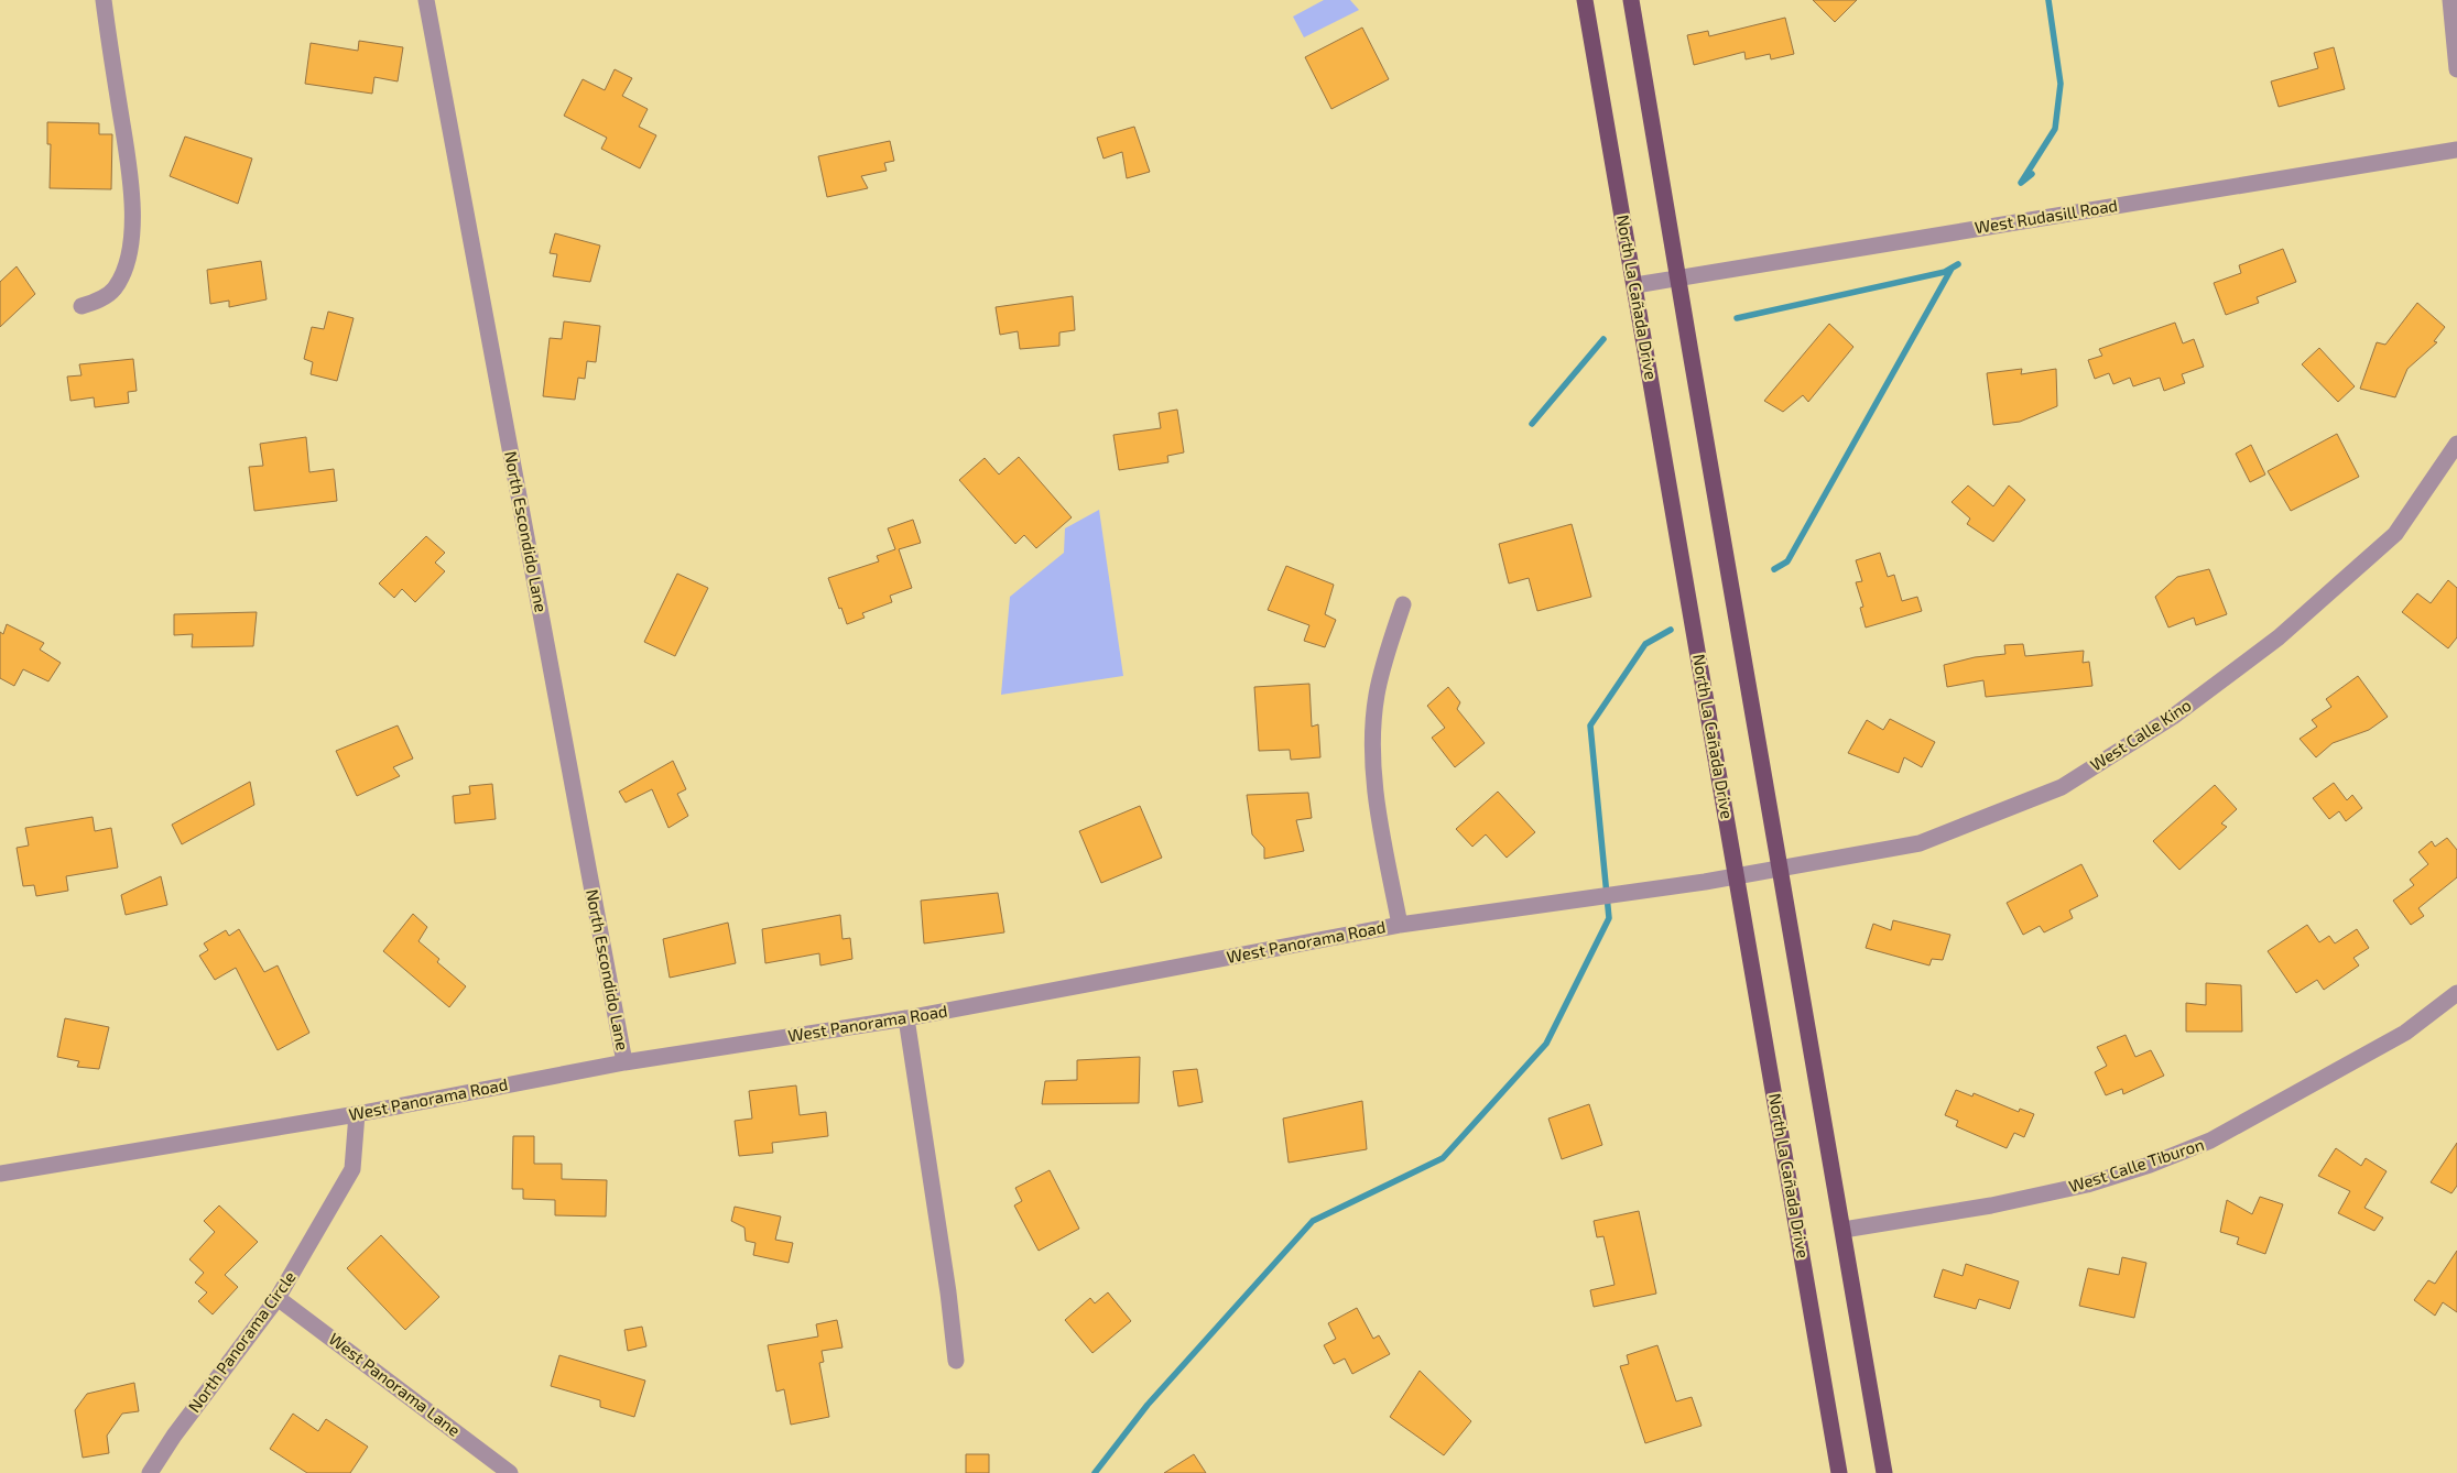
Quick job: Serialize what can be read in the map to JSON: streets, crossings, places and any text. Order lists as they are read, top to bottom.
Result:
{
  "streets": {
    "main road": ["North La Cañada Drive"],
    "street": [
      "West Rudasill Road",
      "North Escondido Lane",
      "West Calle Kino",
      "West Panorama Road",
      "West Calle Tiburon",
      "North Panorama Circle",
      "West Panorama Lane"
    ]
  },
  "crossings": [
    ["West Rudasill Road", "North La Cañada Drive"],
    ["North La Cañada Drive", "West Calle Kino"],
    ["North La Cañada Drive", "West Panorama Road"],
    ["North Escondido Lane", "West Panorama Road"],
    ["West Calle Kino", "West Panorama Road"],
    ["West Panorama Road", "North Panorama Circle"],
    ["North Panorama Circle", "West Panorama Lane"]
  ]
}
